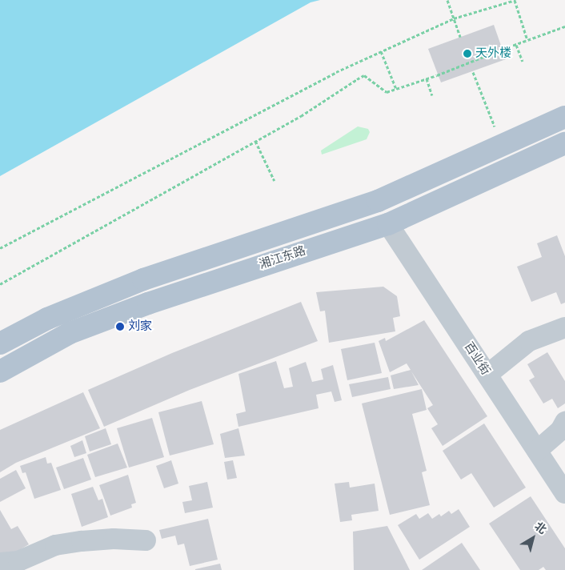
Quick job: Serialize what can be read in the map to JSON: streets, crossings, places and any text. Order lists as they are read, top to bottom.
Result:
{
  "streets": {
    "main road": ["湘江东路"],
    "street": ["百业街"]
  },
  "crossings": [
    ["湘江东路", "百业街"]
  ],
  "places": ["天外楼", "刘家"],
  "north": "top right"
}
